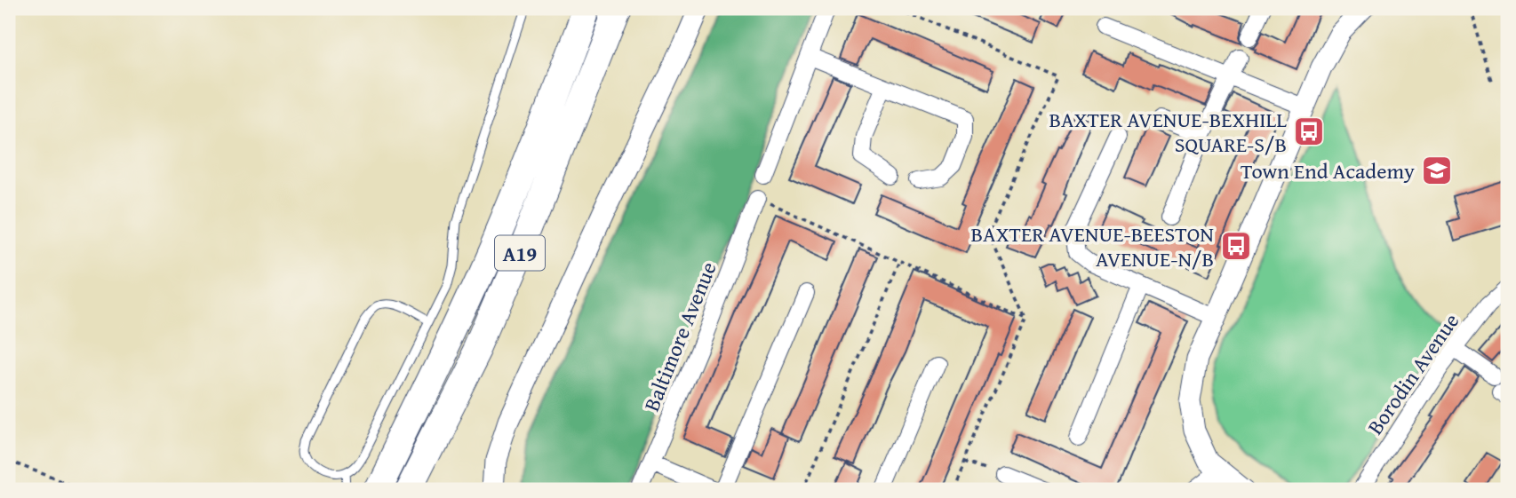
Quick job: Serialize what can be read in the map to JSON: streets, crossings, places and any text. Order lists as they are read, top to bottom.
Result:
{
  "streets": {
    "highway": ["A19"],
    "street": ["Baltimore Avenue", "Borodin Avenue"]
  },
  "places": {
    "bus stop": ["BAXTER AVENUE-BEXHILL SQUARE-S/B", "BAXTER AVENUE-BEESTON AVENUE-N/B"],
    "school or university": ["Town End Academy"]
  }
}
